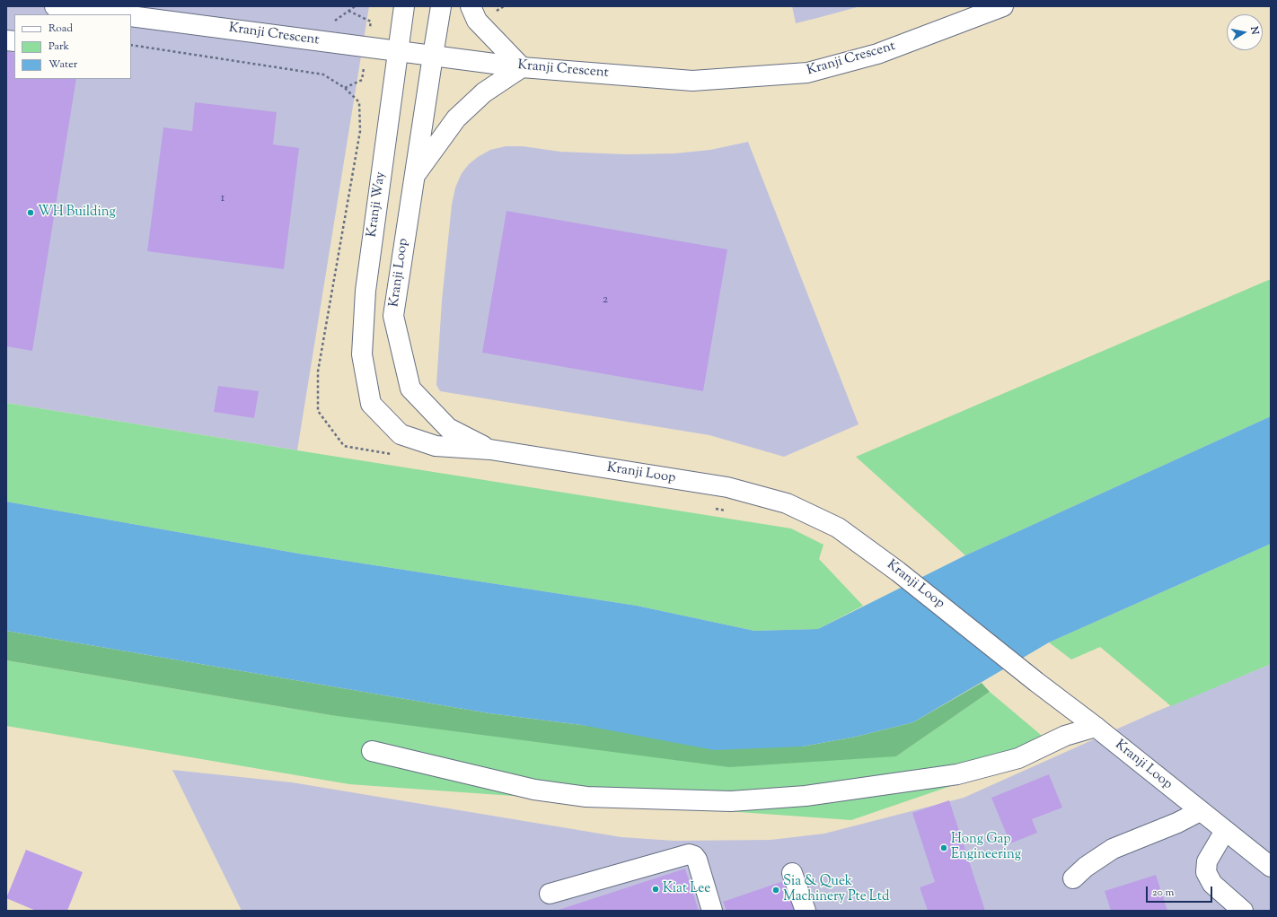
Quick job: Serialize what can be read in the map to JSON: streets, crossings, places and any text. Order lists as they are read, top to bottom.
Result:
{
  "streets": {
    "main road": ["Kranji Crescent", "Kranji Way", "Kranji Loop"]
  },
  "crossings": [
    ["Kranji Crescent", "Kranji Way"],
    ["Kranji Crescent", "Kranji Loop"],
    ["Kranji Way", "Kranji Loop"]
  ],
  "places": [
    "WH Building",
    "Hong Gap Engineering",
    "Kiat Lee",
    "Sia & Quek Machinery Pte Ltd"
  ],
  "house_numbers": ["1", "2"],
  "legend": ["Road", "Park", "Water"],
  "scale_bar": "20 m",
  "north": "right"
}
